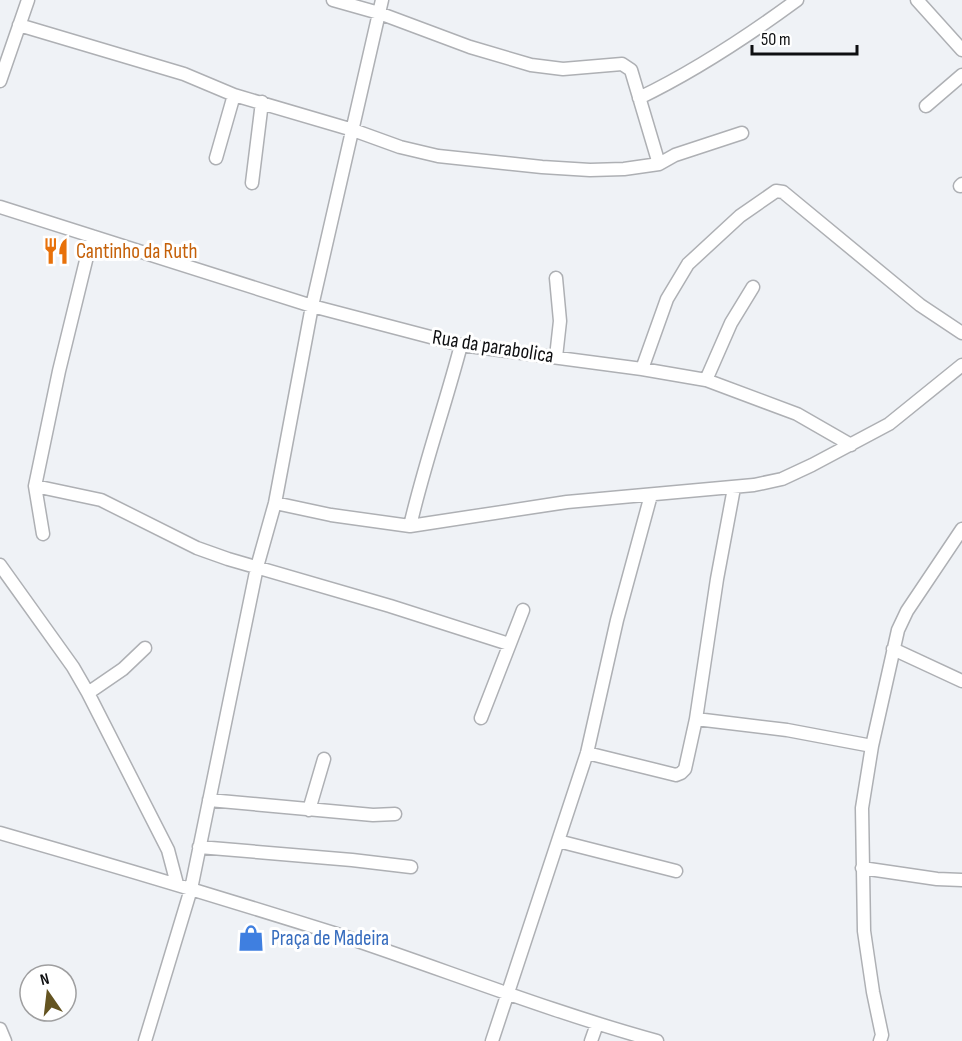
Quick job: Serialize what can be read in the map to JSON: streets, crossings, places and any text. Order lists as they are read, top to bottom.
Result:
{
  "streets": {
    "street": ["Rua da parabolica"]
  },
  "places": {
    "restaurant": ["Cantinho da Ruth"],
    "shop": ["Praça de Madeira"]
  },
  "scale_bar": "50 m",
  "north": "top"
}
